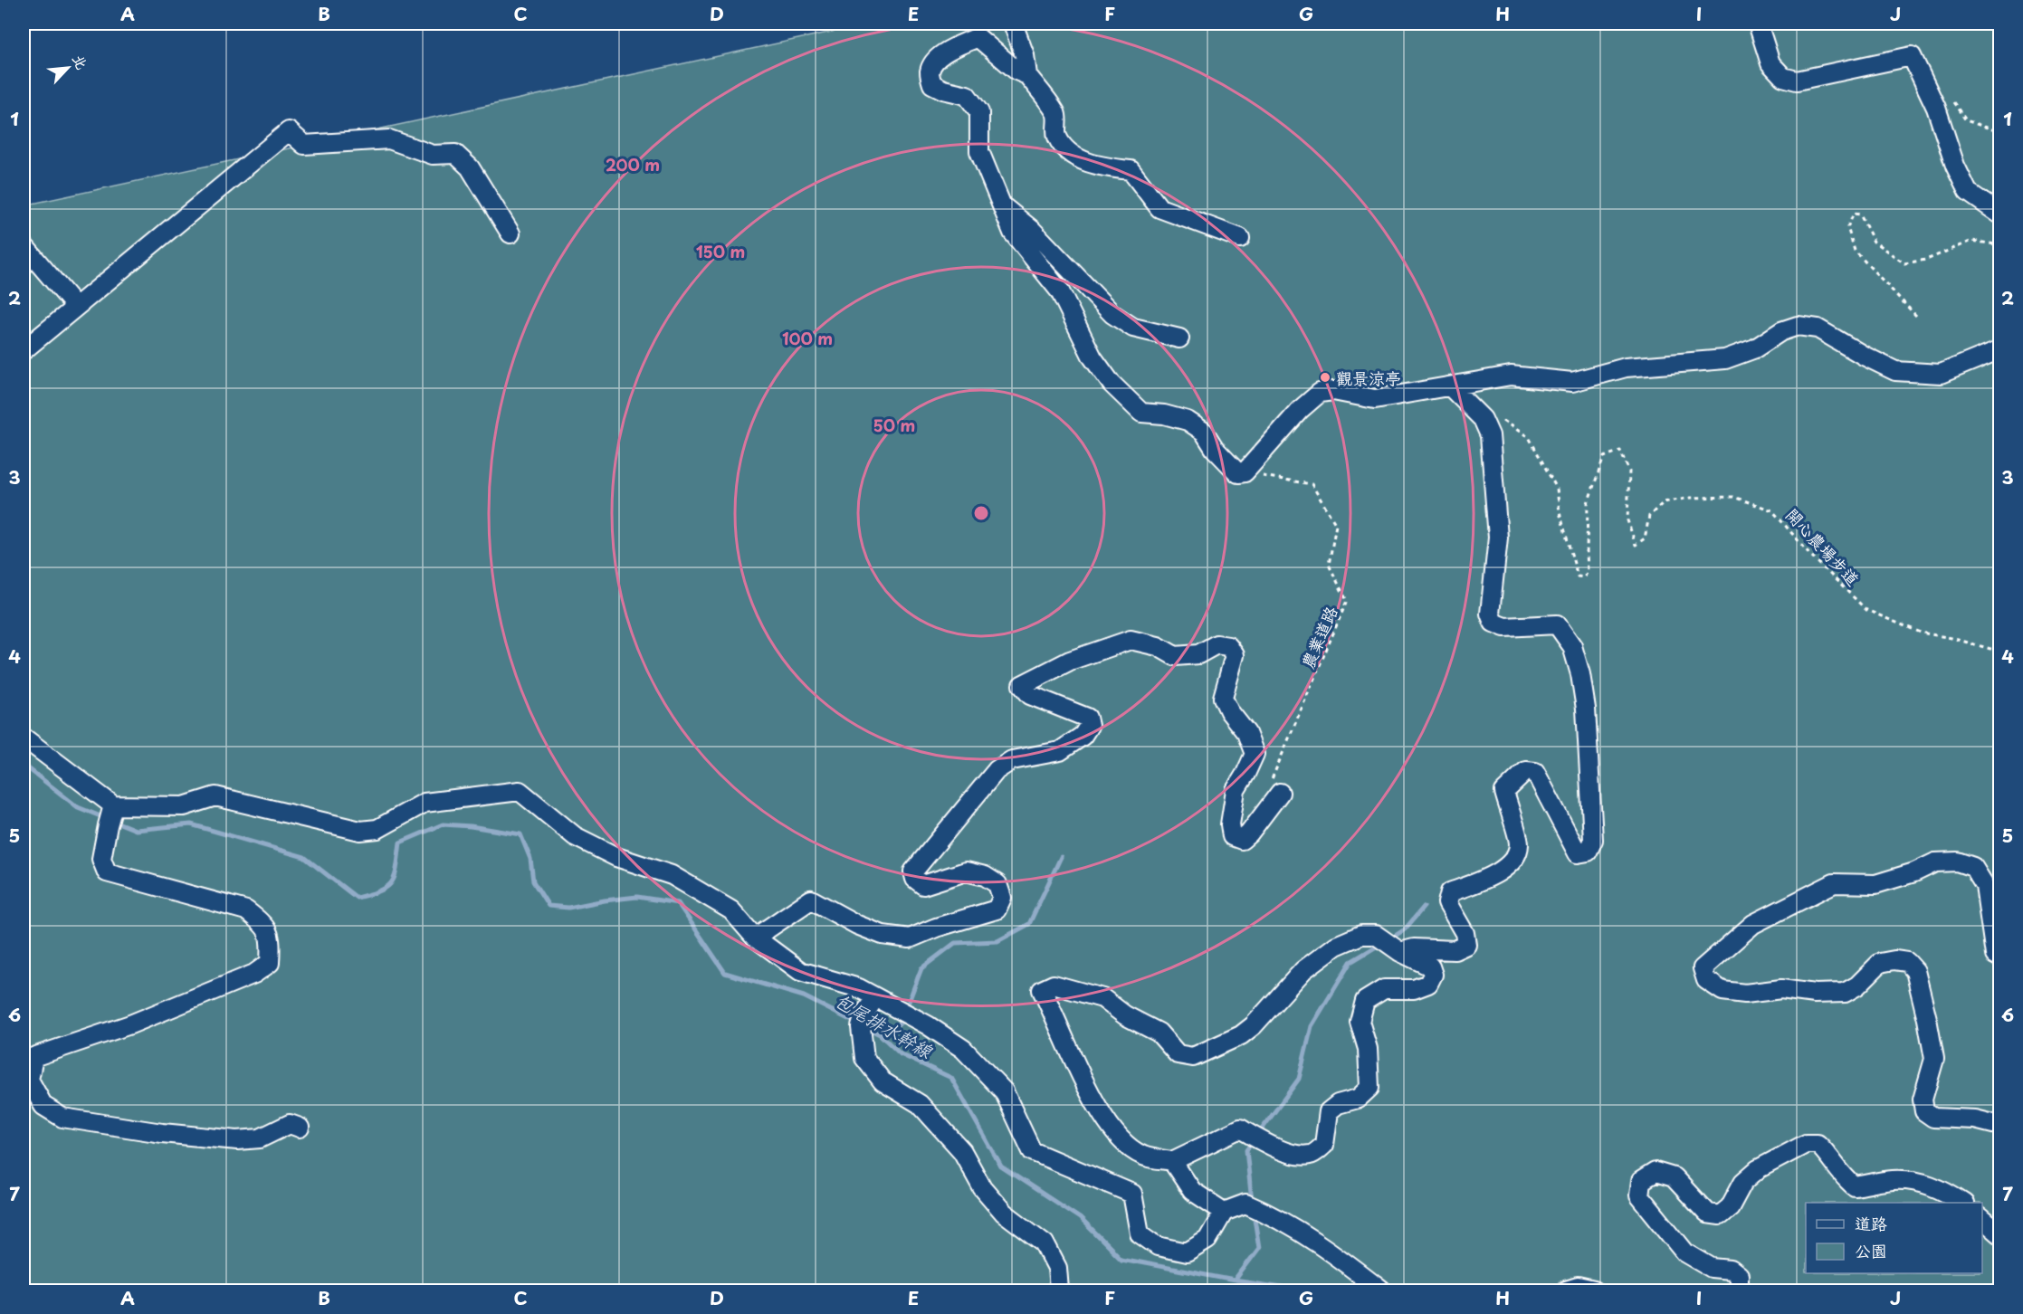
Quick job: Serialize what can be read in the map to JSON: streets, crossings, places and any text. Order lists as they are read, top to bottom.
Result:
{
  "streets": {
    "path": ["開心農場步道", "農業道路"]
  },
  "water": ["包尾排水幹線"],
  "places": ["觀景涼亭"],
  "legend": ["道路", "公園"],
  "north": "top right",
  "grid": {
    "columns": [
      "A",
      "B",
      "C",
      "D",
      "E",
      "F",
      "G",
      "H",
      "I",
      "J"
    ],
    "rows": [
      "1",
      "2",
      "3",
      "4",
      "5",
      "6",
      "7"
    ]
  },
  "rings": [
    "200 m",
    "150 m",
    "100 m",
    "50 m"
  ]
}
